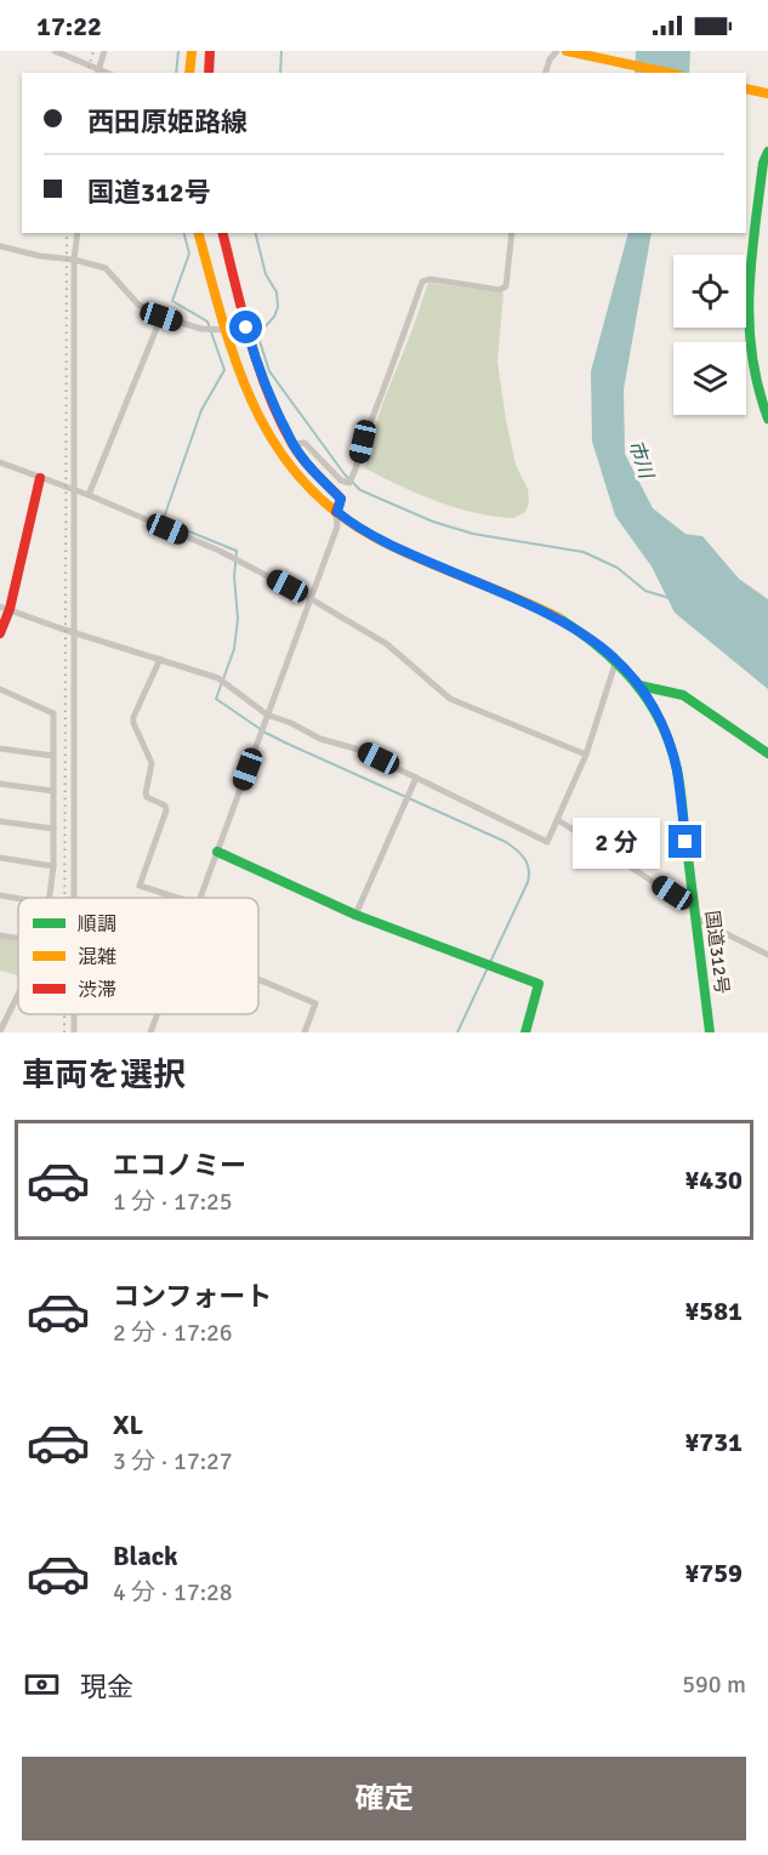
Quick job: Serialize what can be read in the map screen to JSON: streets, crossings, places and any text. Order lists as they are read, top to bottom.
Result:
{
  "streets": {
    "main road": ["国道312号"]
  },
  "water": ["市川"],
  "legend": ["順調", "混雑", "渋滞"],
  "page": {
    "status": "17:22",
    "banner": ["西田原姫路線", "国道312号"],
    "bubble": "2 分",
    "heading": "車両を選択",
    "list": [
      {
        "name": "エコノミー",
        "note": "1 分 · 17:25",
        "value": "¥430"
      },
      {
        "name": "コンフォート",
        "note": "2 分 · 17:26",
        "value": "¥581"
      },
      {
        "name": "XL",
        "note": "3 分 · 17:27",
        "value": "¥731"
      },
      {
        "name": "Black",
        "note": "4 分 · 17:28",
        "value": "¥759"
      }
    ],
    "pay": ["現金", "590 m"],
    "buttons": "確定"
  }
}
